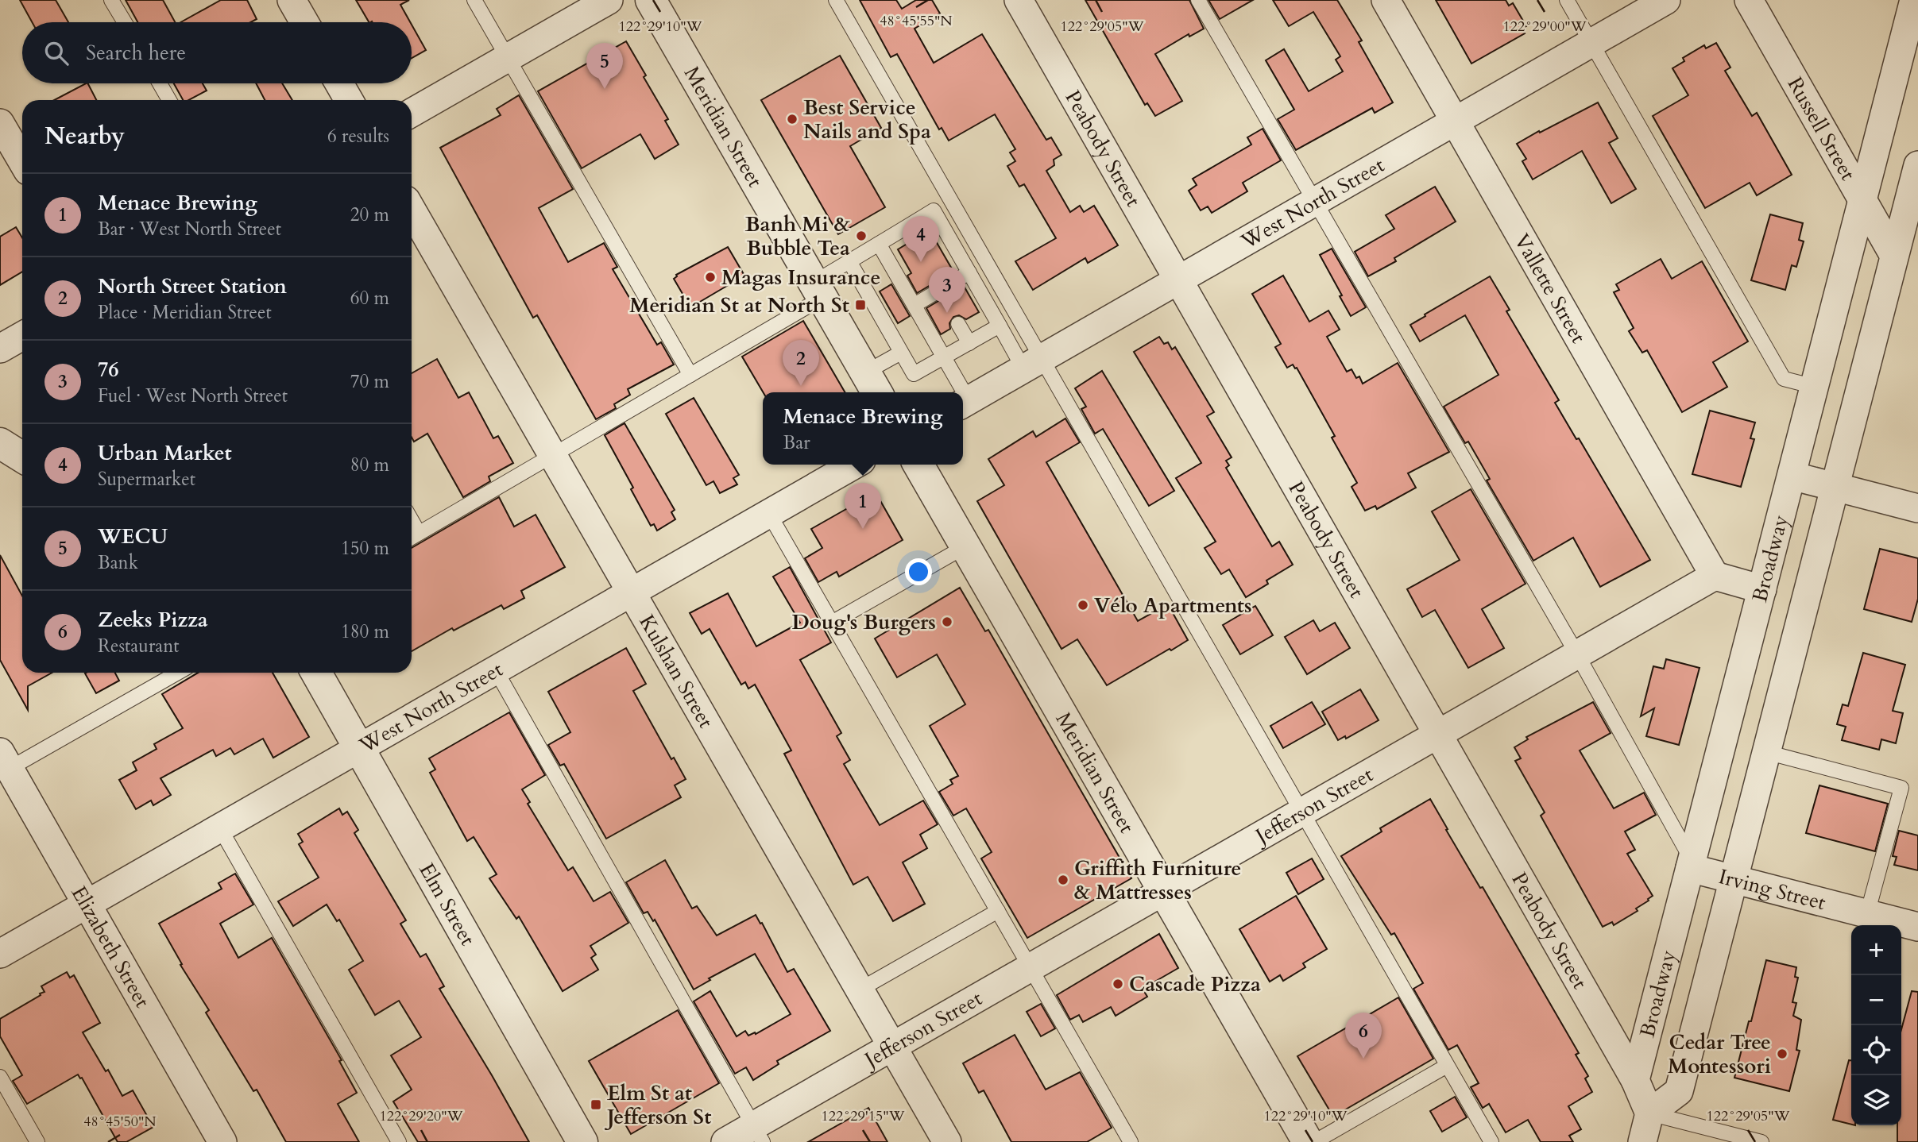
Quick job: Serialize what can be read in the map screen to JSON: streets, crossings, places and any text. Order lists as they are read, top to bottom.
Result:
{
  "streets": {
    "street": [
      "Meridian Street",
      "Russell Street",
      "Peabody Street",
      "West North Street",
      "Vallette Street",
      "Broadway",
      "Kulshan Street",
      "Jefferson Street",
      "Irving Street",
      "Elm Street",
      "Elizabeth Street"
    ]
  },
  "crossings": [
    ["Meridian Street", "Jefferson Street"],
    ["Russell Street", "Broadway"],
    ["Peabody Street", "West North Street"],
    ["Peabody Street", "Broadway"],
    ["Peabody Street", "Jefferson Street"],
    ["West North Street", "Vallette Street"],
    ["West North Street", "Kulshan Street"],
    ["West North Street", "Elm Street"],
    ["West North Street", "Elizabeth Street"],
    ["Vallette Street", "Jefferson Street"],
    ["Broadway", "Irving Street"],
    ["Kulshan Street", "Jefferson Street"]
  ],
  "places": {
    "other": [
      "Best Service Nails and Spa",
      "Banh Mi & Bubble Tea",
      "Magas Insurance",
      "Vélo Apartments",
      "Doug's Burgers",
      "Griffith Furniture & Mattresses",
      "Cascade Pizza",
      "Cedar Tree Montessori"
    ],
    "transit": ["Meridian St at North St", "Elm St at Jefferson St"]
  },
  "page": {
    "search": "Search here",
    "pins": [
      "5",
      "4",
      "3",
      "2",
      "1",
      "6"
    ],
    "heading": ["Nearby", "6 results"],
    "list": [
      {
        "mark": "1",
        "name": "Menace Brewing",
        "note": "Bar · West North Street",
        "value": "20 m"
      },
      {
        "mark": "2",
        "name": "North Street Station",
        "note": "Place · Meridian Street",
        "value": "60 m"
      },
      {
        "mark": "3",
        "name": "76",
        "note": "Fuel · West North Street",
        "value": "70 m"
      },
      {
        "mark": "4",
        "name": "Urban Market",
        "note": "Supermarket",
        "value": "80 m"
      },
      {
        "mark": "5",
        "name": "WECU",
        "note": "Bank",
        "value": "150 m"
      },
      {
        "mark": "6",
        "name": "Zeeks Pizza",
        "note": "Restaurant",
        "value": "180 m"
      }
    ],
    "popup": ["Menace Brewing", "Bar"],
    "map_buttons": ["+", "−"]
  },
  "coordinates": [
    "48°45'55\"N",
    "122°29'10\"W",
    "122°29'05\"W",
    "122°29'00\"W",
    "122°29'20\"W",
    "122°29'15\"W",
    "48°45'50\"N"
  ]
}
